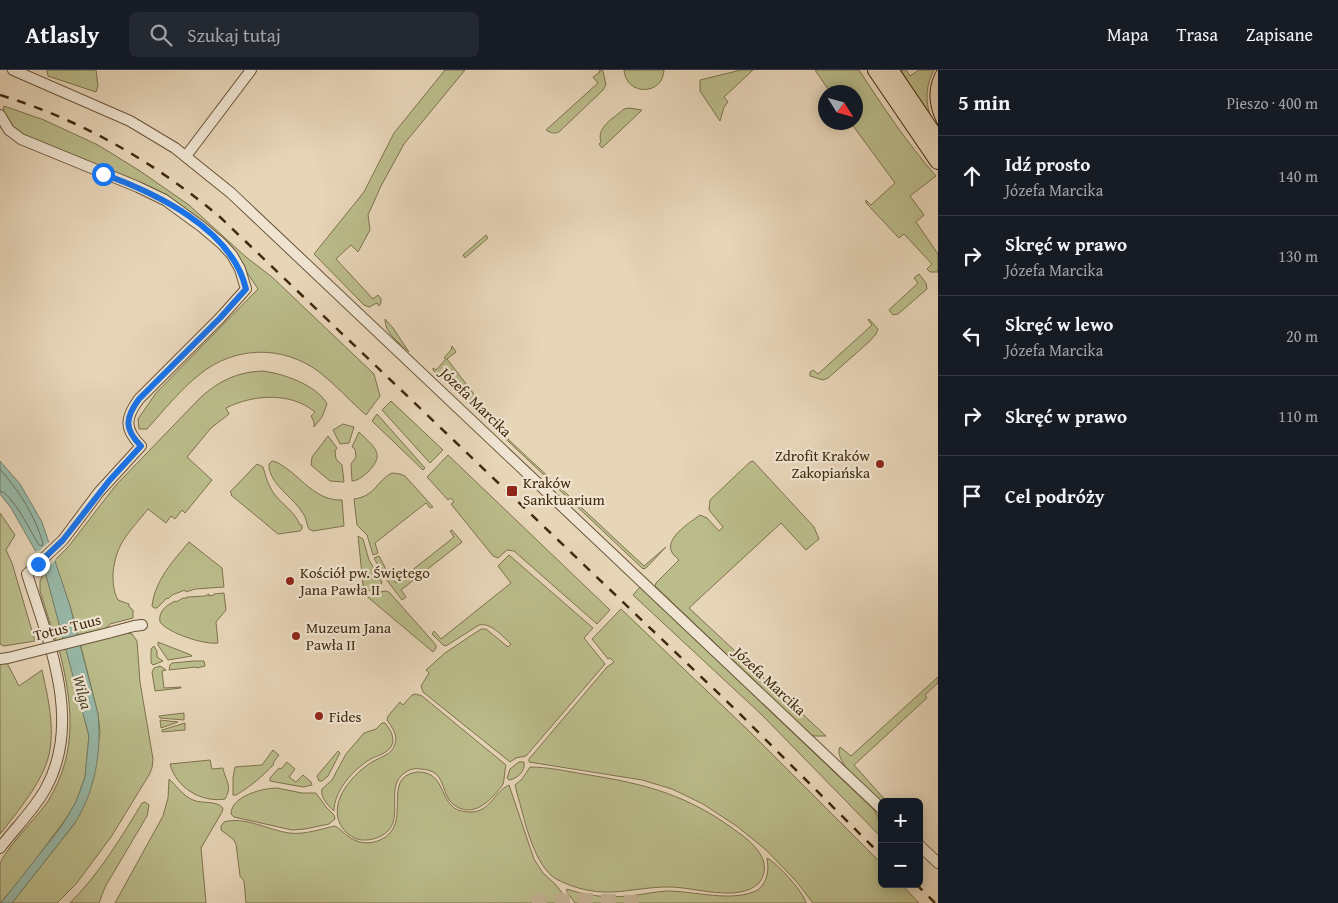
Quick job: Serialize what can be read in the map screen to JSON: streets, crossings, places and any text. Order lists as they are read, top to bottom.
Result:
{
  "streets": {
    "street": ["Józefa Marcika", "Totus Tuus"]
  },
  "water": ["Wilga"],
  "places": {
    "other": [
      "Zdrofit Kraków Zakopiańska",
      "Kościół pw. Świętego Jana Pawła II",
      "Muzeum Jana Pawła II",
      "Fides"
    ],
    "transit": ["Kraków Sanktuarium"]
  },
  "north": "bottom right",
  "page": {
    "header": "Atlasly",
    "search": "Szukaj tutaj",
    "nav": ["Mapa", "Trasa", "Zapisane"],
    "heading": ["5 min", "Pieszo · 400 m"],
    "list": [
      ["Idź prosto", "Józefa Marcika", "140 m"],
      ["Skręć w prawo", "Józefa Marcika", "130 m"],
      ["Skręć w lewo", "Józefa Marcika", "20 m"],
      ["Skręć w prawo", "110 m"],
      "Cel podróży"
    ],
    "map_buttons": ["+", "−"]
  }
}
